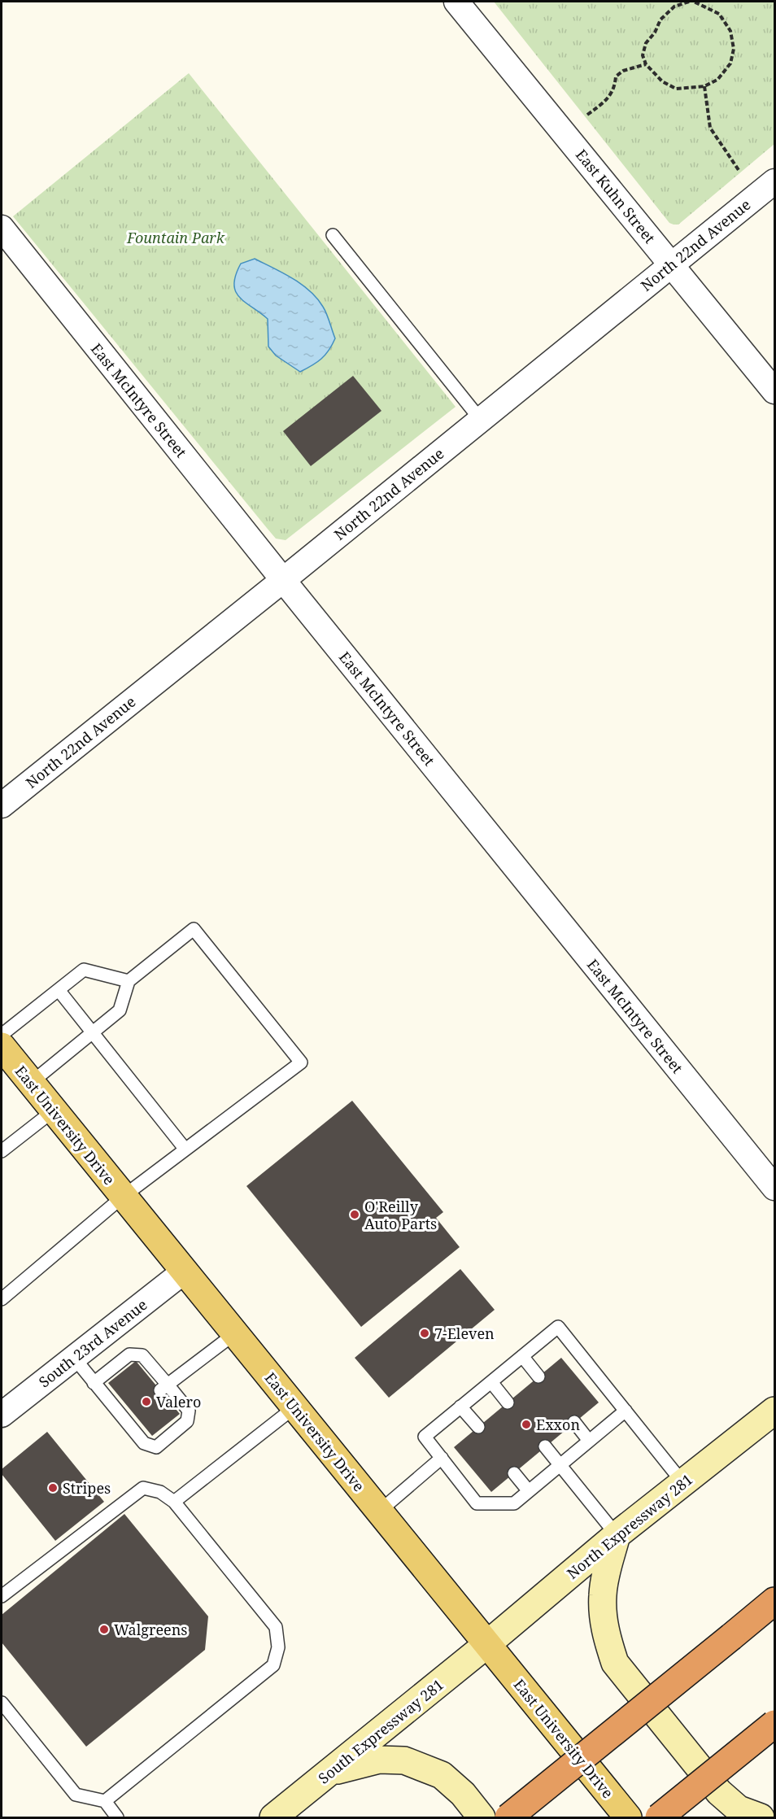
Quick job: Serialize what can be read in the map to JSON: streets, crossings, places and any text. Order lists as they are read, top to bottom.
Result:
{
  "streets": {
    "main road": ["East University Drive", "North Expressway 281", "South Expressway 281"],
    "street": [
      "East Kuhn Street",
      "North 22nd Avenue",
      "East McIntyre Street",
      "South 23rd Avenue"
    ]
  },
  "crossings": [
    ["East Kuhn Street", "North 22nd Avenue"],
    ["North 22nd Avenue", "East McIntyre Street"],
    ["East University Drive", "South 23rd Avenue"],
    ["East University Drive", "North Expressway 281"],
    ["East University Drive", "South Expressway 281"],
    ["North Expressway 281", "South Expressway 281"]
  ],
  "parks": ["Fountain Park"],
  "places": [
    "O'Reilly Auto Parts",
    "7-Eleven",
    "Valero",
    "Exxon",
    "Stripes",
    "Walgreens"
  ]
}
